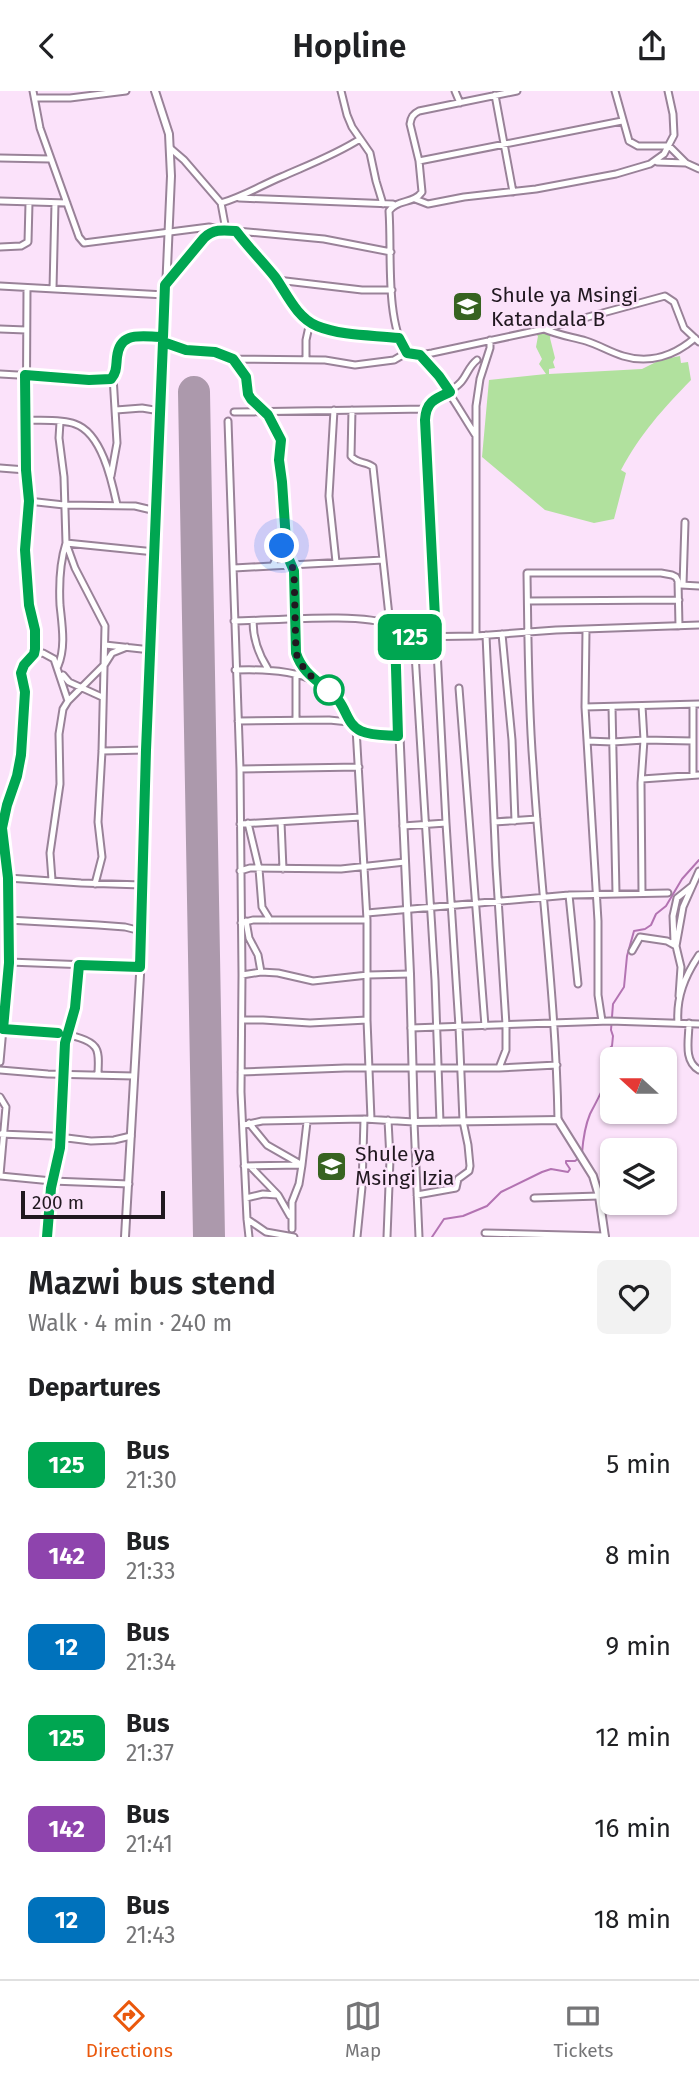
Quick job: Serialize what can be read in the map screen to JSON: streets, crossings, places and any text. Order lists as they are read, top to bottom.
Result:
{
  "places": {
    "school or university": ["Shule ya Msingi Katandala B", "Shule ya Msingi Izia"]
  },
  "lines": ["bus line 125"],
  "scale_bar": "200 m",
  "north": "left",
  "page": {
    "header": "Hopline",
    "on_map": "125",
    "scale": "200 m",
    "heading": [
      ["Mazwi bus stend", "Walk · 4 min · 240 m"],
      "Departures"
    ],
    "list": [
      {
        "mark": "125",
        "name": "Bus",
        "note": "21:30",
        "value": "5 min"
      },
      {
        "mark": "142",
        "name": "Bus",
        "note": "21:33",
        "value": "8 min"
      },
      {
        "mark": "12",
        "name": "Bus",
        "note": "21:34",
        "value": "9 min"
      },
      {
        "mark": "125",
        "name": "Bus",
        "note": "21:37",
        "value": "12 min"
      },
      {
        "mark": "142",
        "name": "Bus",
        "note": "21:41",
        "value": "16 min"
      },
      {
        "mark": "12",
        "name": "Bus",
        "note": "21:43",
        "value": "18 min"
      }
    ],
    "tabs": ["Directions", "Map", "Tickets"]
  }
}
